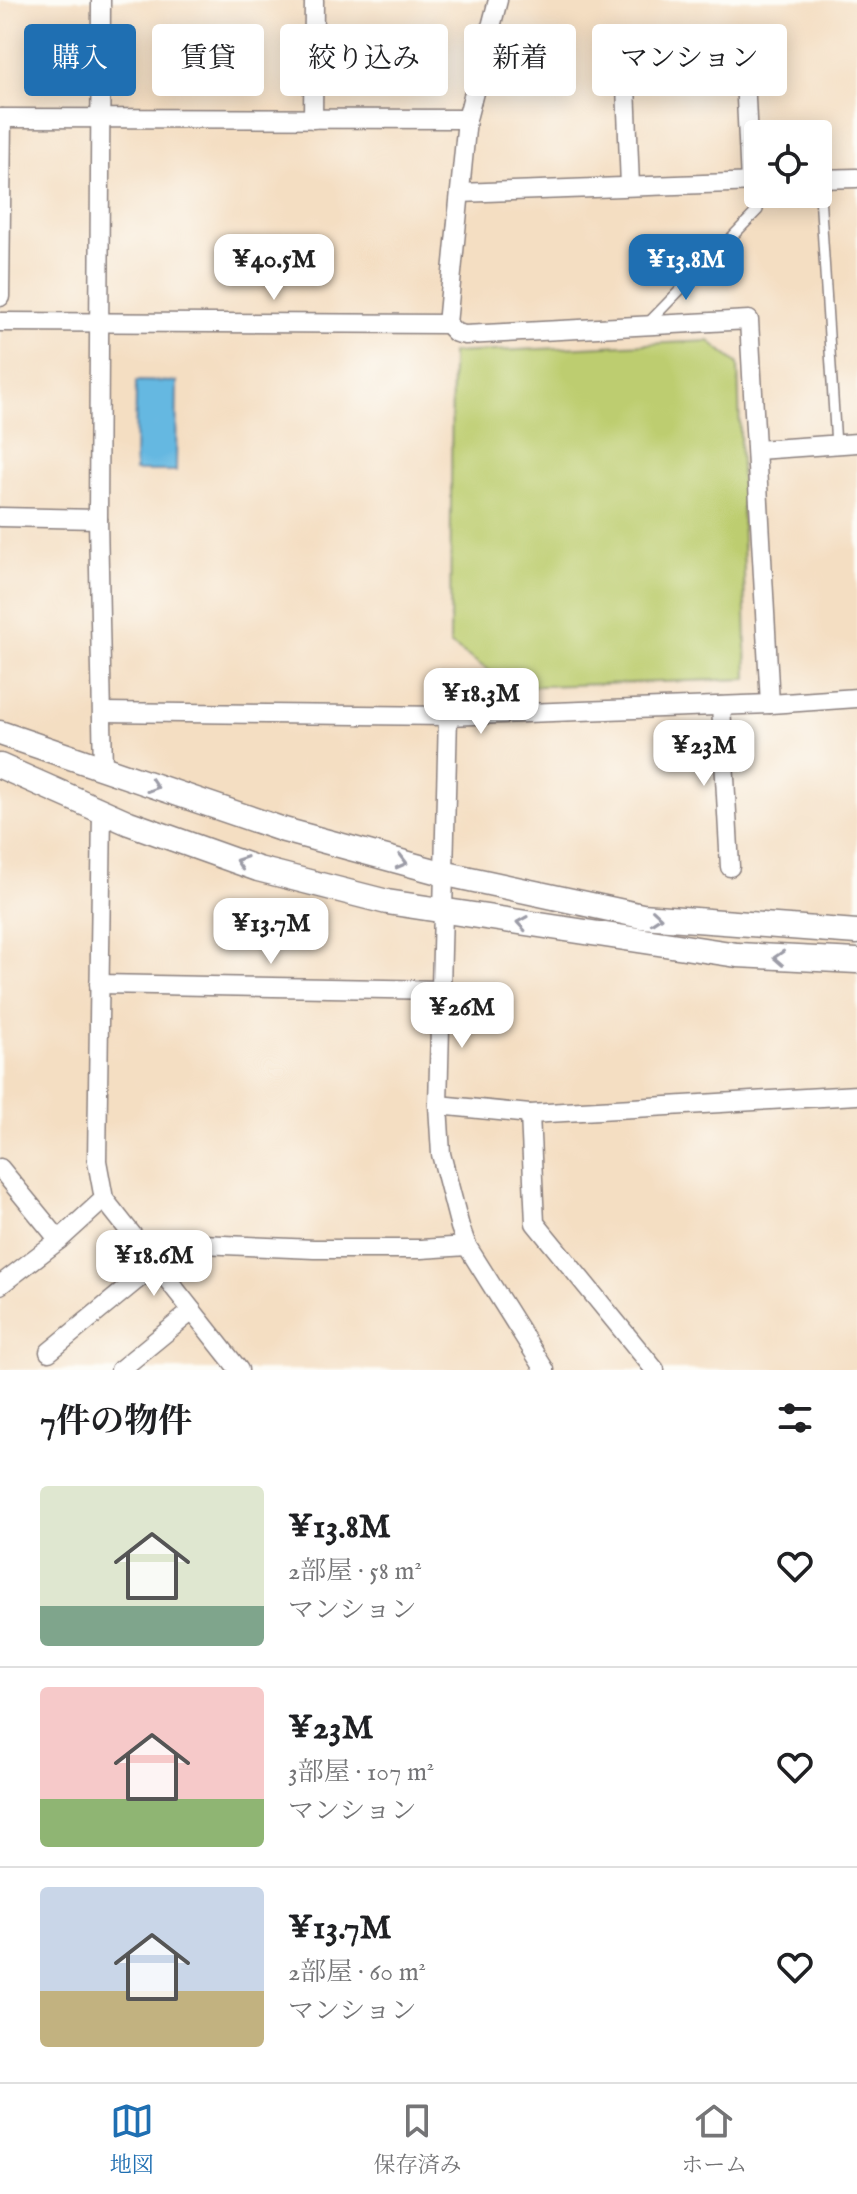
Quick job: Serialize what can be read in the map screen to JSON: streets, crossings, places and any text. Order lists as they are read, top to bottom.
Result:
{
  "page": {
    "chip": [
      "購入",
      "賃貸",
      "絞り込み",
      "新着",
      "マンション"
    ],
    "price": [
      "¥40.5M",
      "¥13.8M",
      "¥18.3M",
      "¥23M",
      "¥13.7M",
      "¥26M",
      "¥18.6M"
    ],
    "heading": "7件の物件",
    "list": [
      {
        "name": "¥13.8M",
        "note": "2部屋 · 58 m² · マンション"
      },
      {
        "name": "¥23M",
        "note": "3部屋 · 107 m² · マンション"
      },
      {
        "name": "¥13.7M",
        "note": "2部屋 · 60 m² · マンション"
      }
    ],
    "tabs": ["地図", "保存済み", "ホーム"]
  }
}
